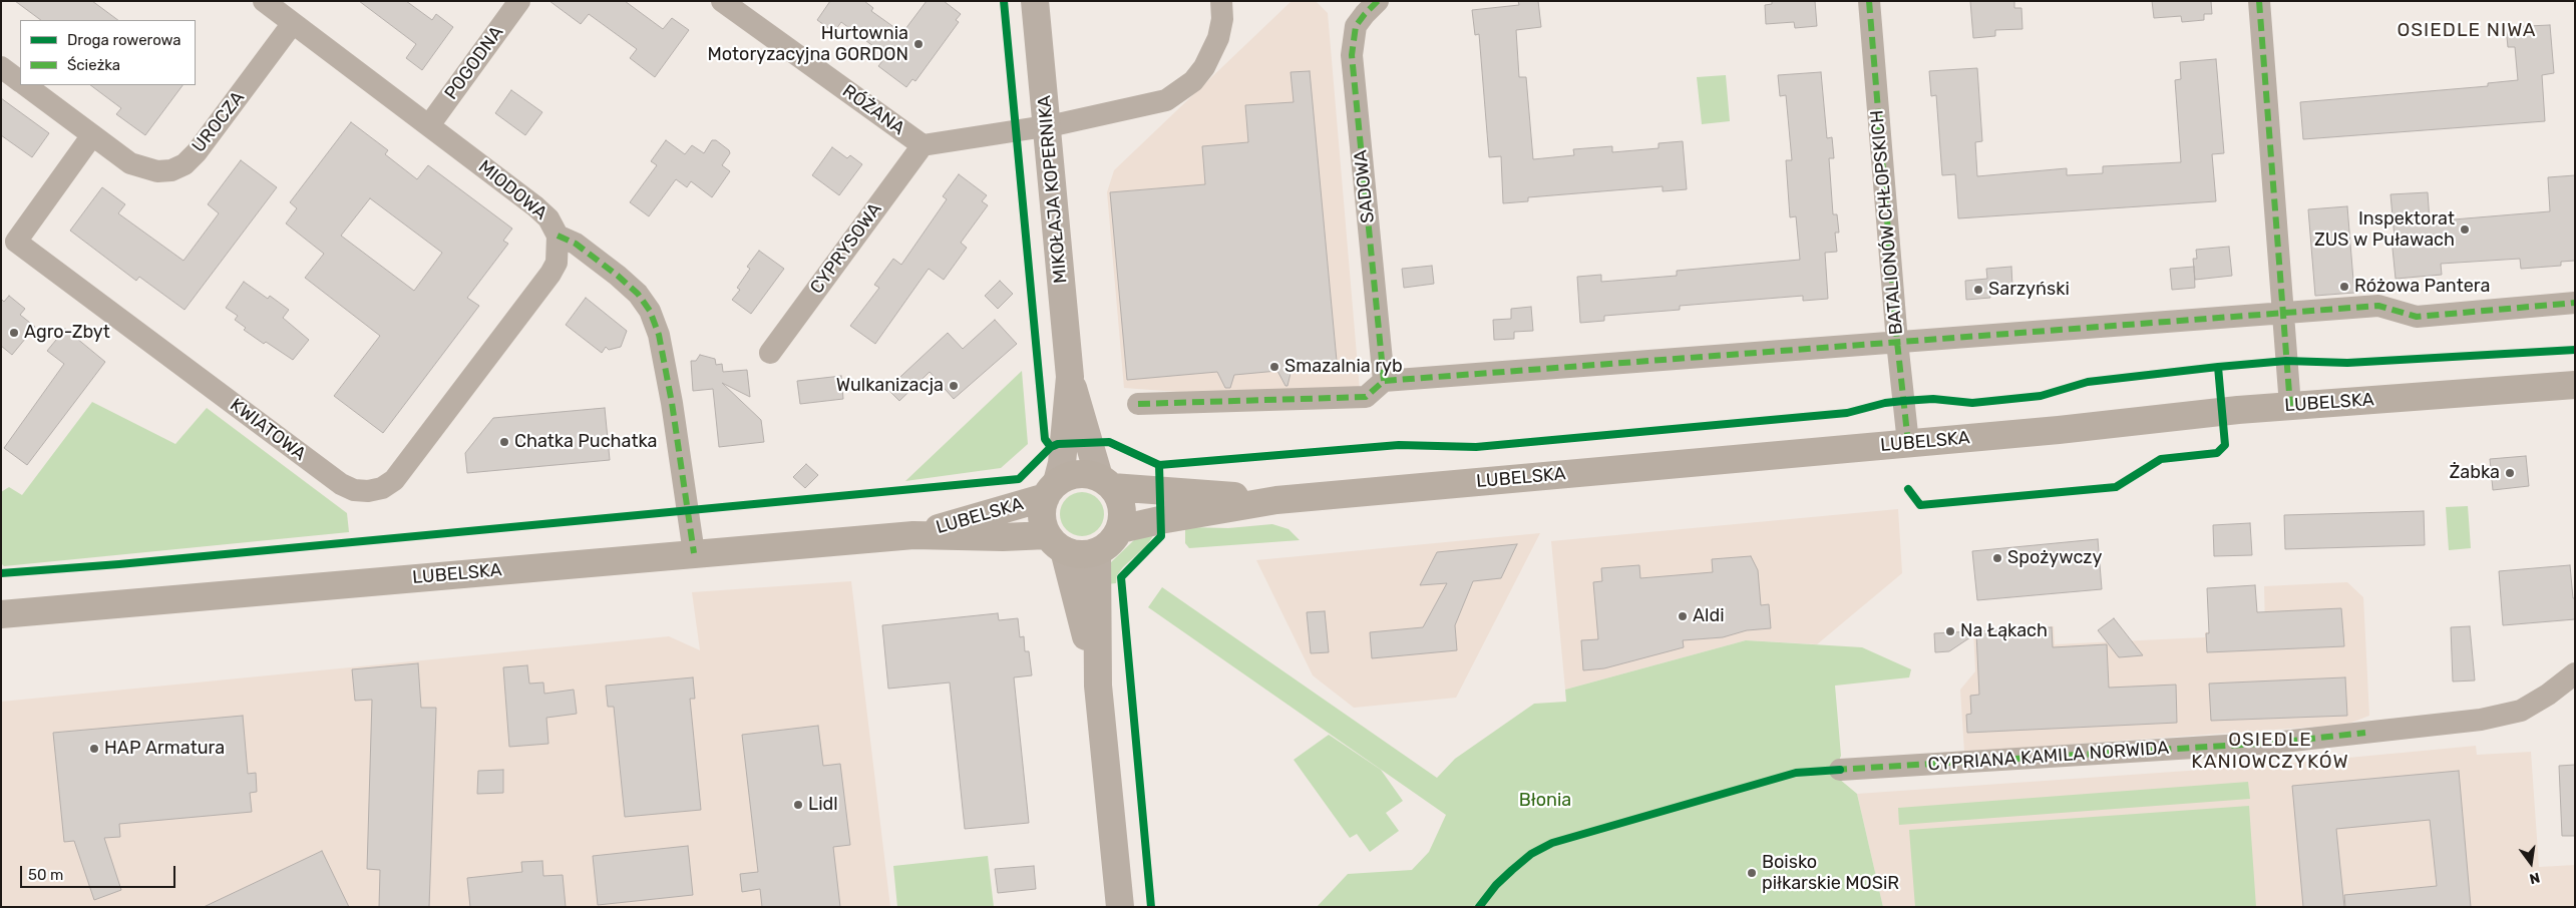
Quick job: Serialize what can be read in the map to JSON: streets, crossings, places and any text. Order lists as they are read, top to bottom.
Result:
{
  "streets": {
    "main road": ["LUBELSKA"],
    "street": [
      "POGODNA",
      "RÓŻANA",
      "UROCZA",
      "SADOWA",
      "MIKOŁAJA KOPERNIKA",
      "MIODOWA",
      "BATALIONÓW CHŁOPSKICH",
      "CYPRYSOWA",
      "KWIATOWA",
      "CYPRIANA KAMILA NORWIDA"
    ]
  },
  "crossings": [
    ["POGODNA", "MIODOWA"],
    ["RÓŻANA", "MIKOŁAJA KOPERNIKA"],
    ["RÓŻANA", "CYPRYSOWA"],
    ["UROCZA", "MIODOWA"],
    ["UROCZA", "KWIATOWA"],
    ["MIKOŁAJA KOPERNIKA", "LUBELSKA"],
    ["MIODOWA", "LUBELSKA"],
    ["MIODOWA", "KWIATOWA"],
    ["BATALIONÓW CHŁOPSKICH", "LUBELSKA"]
  ],
  "districts": ["OSIEDLE NIWA", "OSIEDLE KANIOWCZYKÓW"],
  "parks": ["Błonia"],
  "places": [
    "Hurtownia Motoryzacyjna GORDON",
    "Inspektorat ZUS w Puławach",
    "Różowa Pantera",
    "Sarzyński",
    "Agro-Zbyt",
    "Smazalnia ryb",
    "Wulkanizacja",
    "Chatka Puchatka",
    "Żabka",
    "Spożywczy",
    "Aldi",
    "Na Łąkach",
    "HAP Armatura",
    "Lidl",
    "Boisko piłkarskie MOSiR"
  ],
  "legend": ["Droga rowerowa", "Ścieżka"],
  "scale_bar": "50 m",
  "north": "bottom"
}
